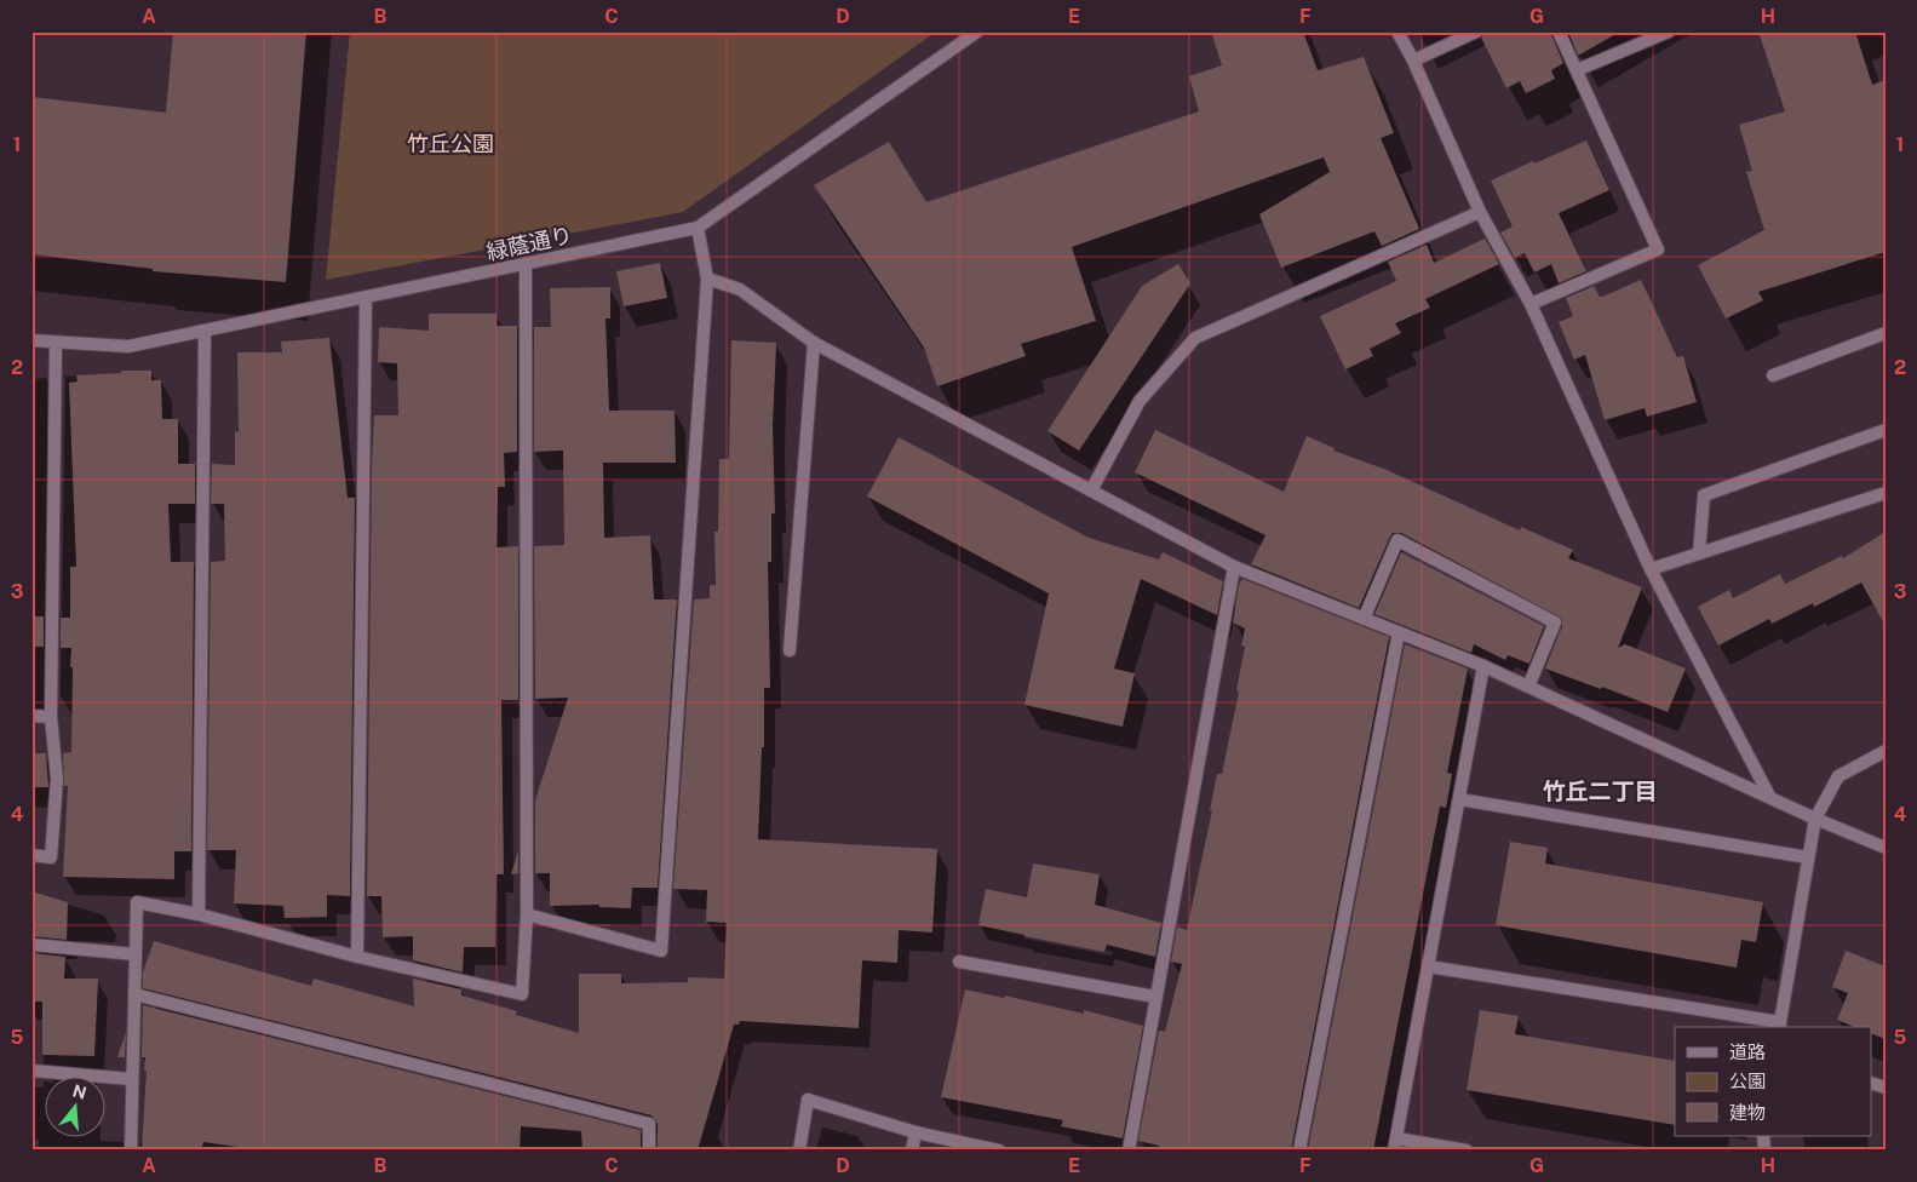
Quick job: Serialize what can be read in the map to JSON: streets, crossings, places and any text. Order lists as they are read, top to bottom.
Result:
{
  "streets": {
    "street": ["緑蔭通り"]
  },
  "districts": ["竹丘二丁目"],
  "parks": ["竹丘公園"],
  "legend": ["道路", "公園", "建物"],
  "north": "top",
  "grid": {
    "columns": [
      "A",
      "B",
      "C",
      "D",
      "E",
      "F",
      "G",
      "H"
    ],
    "rows": [
      "1",
      "2",
      "3",
      "4",
      "5"
    ]
  }
}
